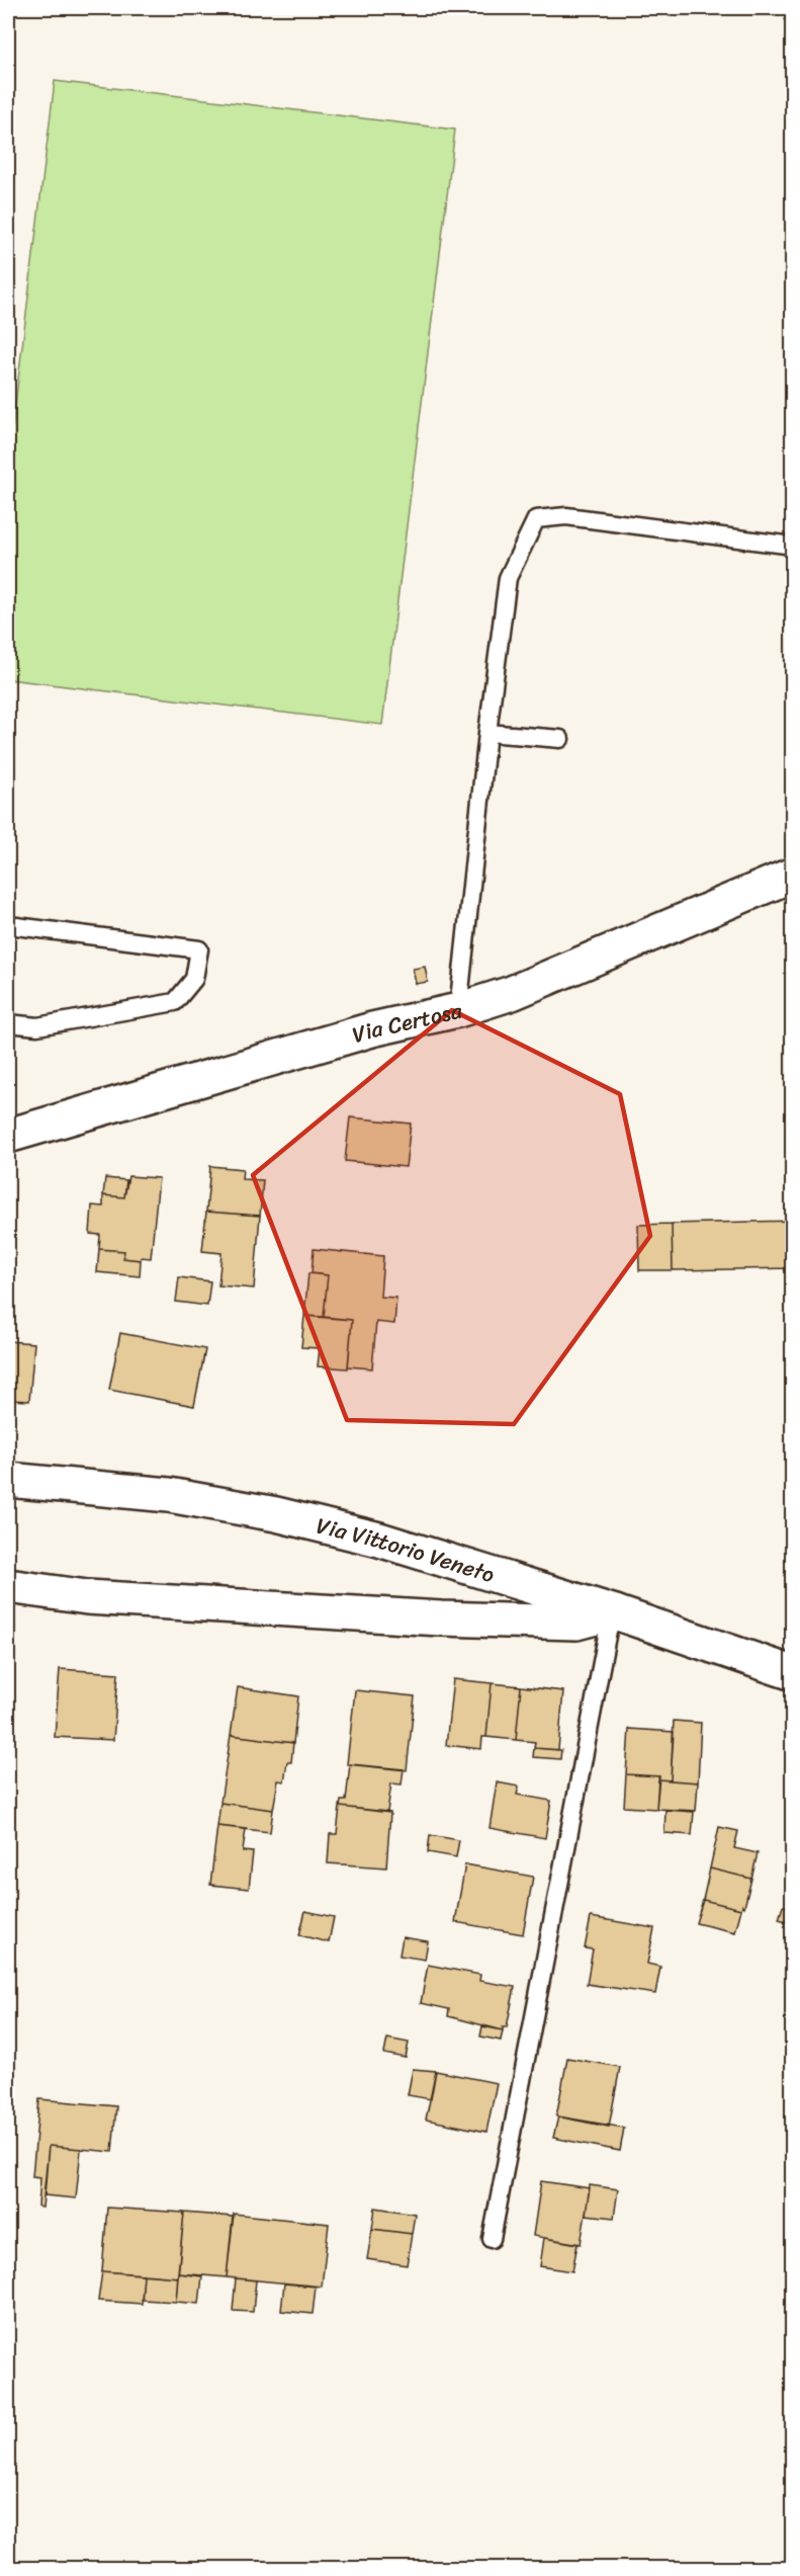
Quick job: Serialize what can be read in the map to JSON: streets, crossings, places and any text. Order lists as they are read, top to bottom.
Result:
{
  "streets": {
    "street": ["Via Certosa", "Via Vittorio Veneto"]
  }
}
